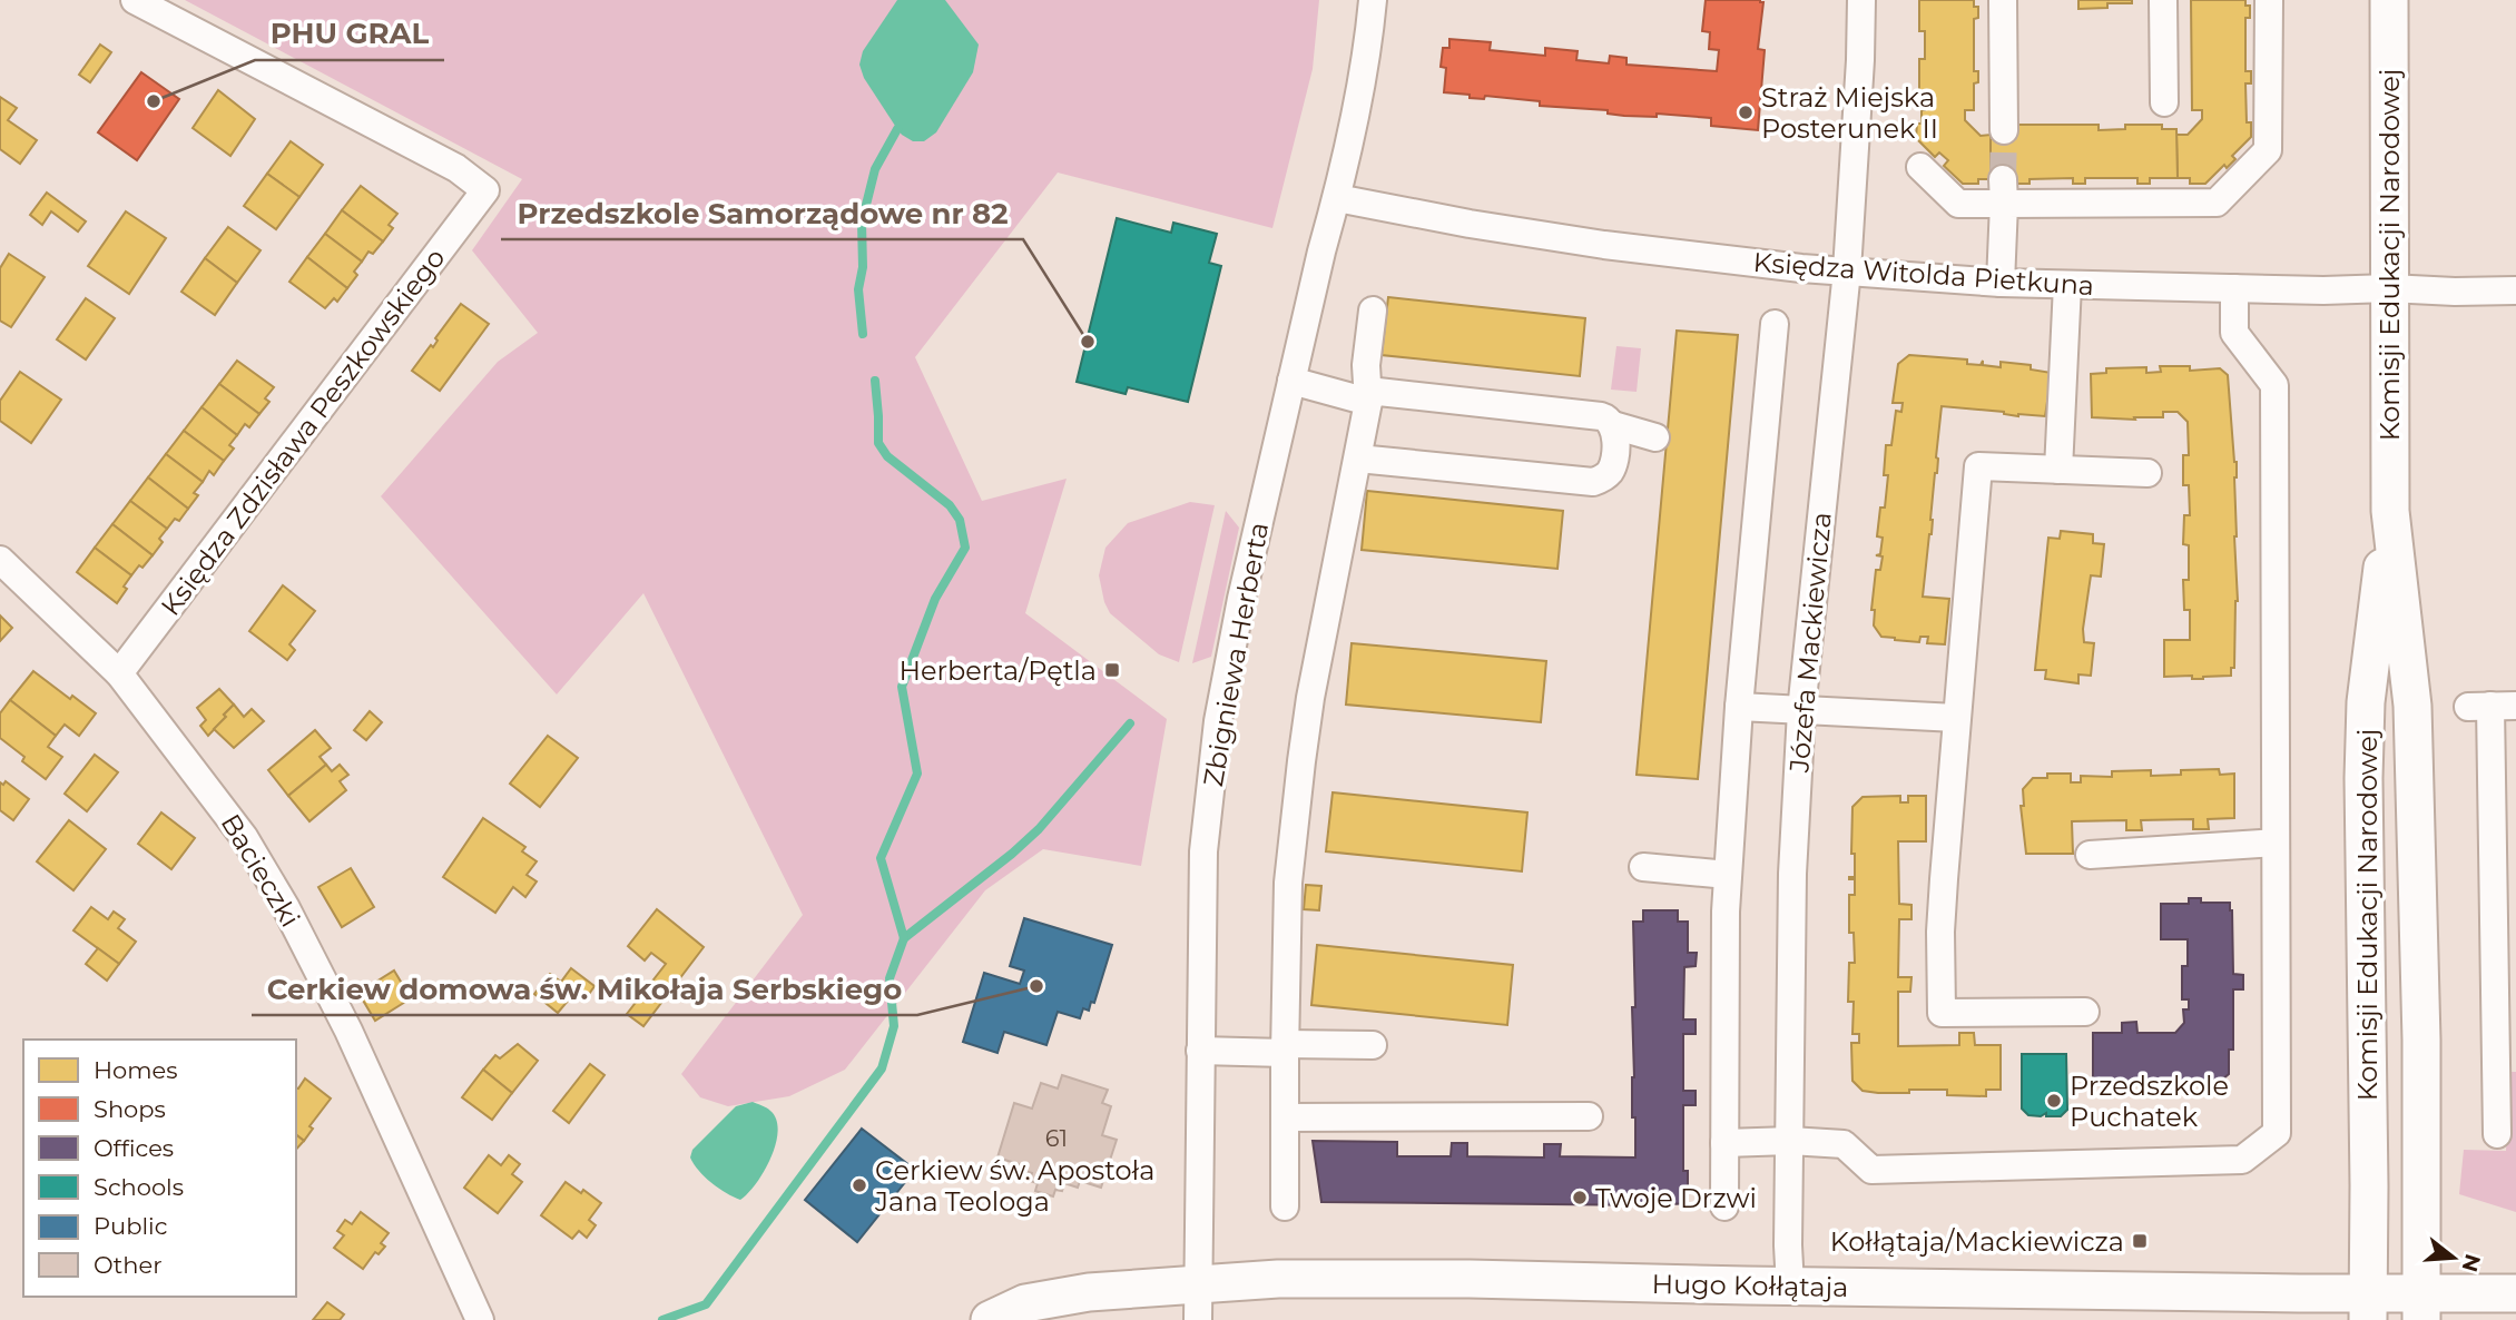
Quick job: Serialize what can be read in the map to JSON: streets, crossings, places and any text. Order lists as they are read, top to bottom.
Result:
{
  "streets": {
    "street": [
      "Komisji Edukacji Narodowej",
      "Księdza Witolda Pietkuna",
      "Księdza Zdzisława Peszkowskiego",
      "Józefa Mackiewicza",
      "Zbigniewa Herberta",
      "Bacieczki",
      "Hugo Kołłątaja"
    ]
  },
  "crossings": [
    ["Komisji Edukacji Narodowej", "Księdza Witolda Pietkuna"],
    ["Komisji Edukacji Narodowej", "Hugo Kołłątaja"],
    ["Księdza Witolda Pietkuna", "Józefa Mackiewicza"],
    ["Księdza Witolda Pietkuna", "Zbigniewa Herberta"],
    ["Księdza Zdzisława Peszkowskiego", "Bacieczki"],
    ["Józefa Mackiewicza", "Hugo Kołłątaja"],
    ["Zbigniewa Herberta", "Hugo Kołłątaja"]
  ],
  "places": {
    "other": [
      "PHU GRAL",
      "Straż Miejska Posterunek II",
      "Przedszkole Samorządowe nr 82",
      "Cerkiew domowa św. Mikołaja Serbskiego",
      "Przedszkole Puchatek",
      "Cerkiew św. Apostoła Jana Teologa",
      "Twoje Drzwi"
    ],
    "transit": ["Herberta/Pętla", "Kołłątaja/Mackiewicza"]
  },
  "house_numbers": ["61"],
  "legend": [
    "Homes",
    "Shops",
    "Offices",
    "Schools",
    "Public",
    "Other"
  ],
  "north": "right"
}
